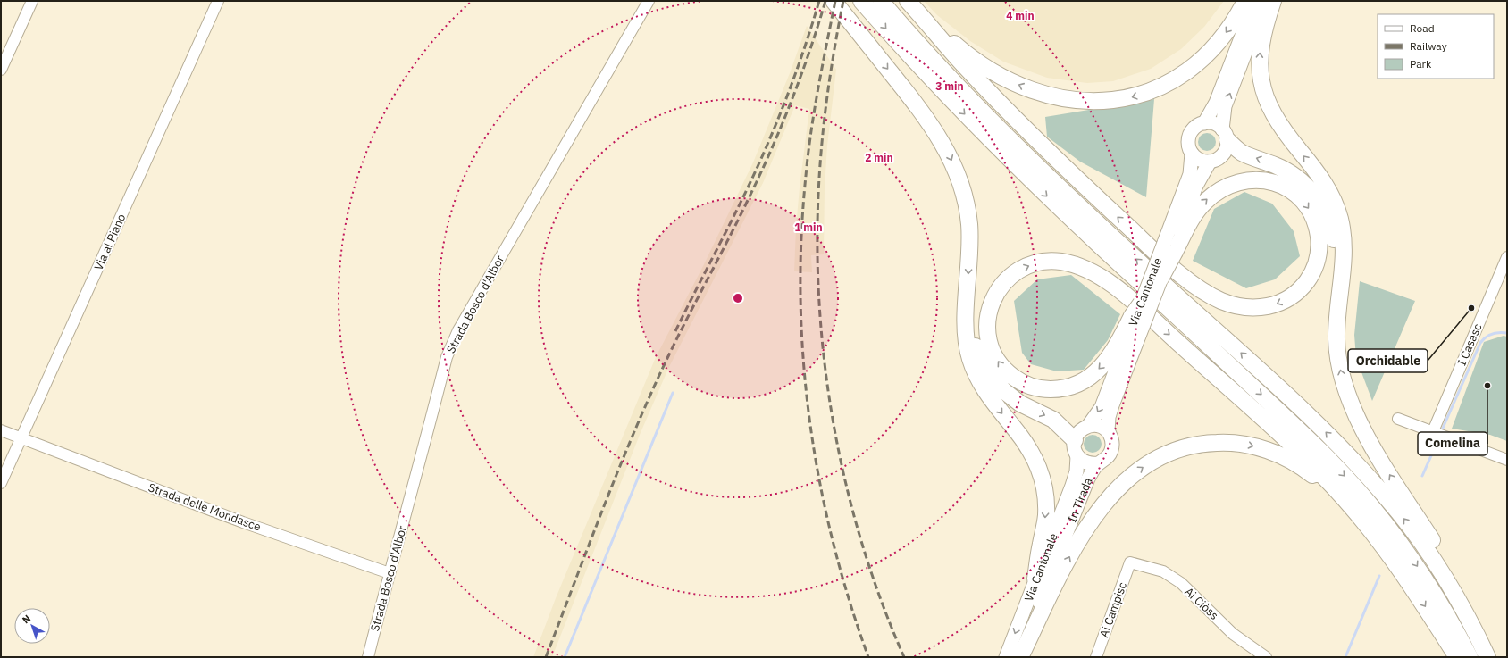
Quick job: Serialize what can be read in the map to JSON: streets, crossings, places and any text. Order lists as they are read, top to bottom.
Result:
{
  "streets": {
    "main road": ["Via Cantonale", "In Tirada"],
    "street": [
      "Via al Piano",
      "Strada Bosco d'Albor",
      "I Casasc",
      "Strada delle Mondasce",
      "Ai Ciòss",
      "Ai Campisc"
    ]
  },
  "crossings": [
    ["Via al Piano", "Strada delle Mondasce"],
    ["Via Cantonale", "In Tirada"],
    ["Strada Bosco d'Albor", "Strada delle Mondasce"],
    ["Ai Ciòss", "Ai Campisc"]
  ],
  "places": ["Orchidable", "Comelina"],
  "legend": ["Road", "Railway", "Park"],
  "north": "top left",
  "rings": [
    "4 min",
    "3 min",
    "2 min",
    "1 min"
  ]
}
